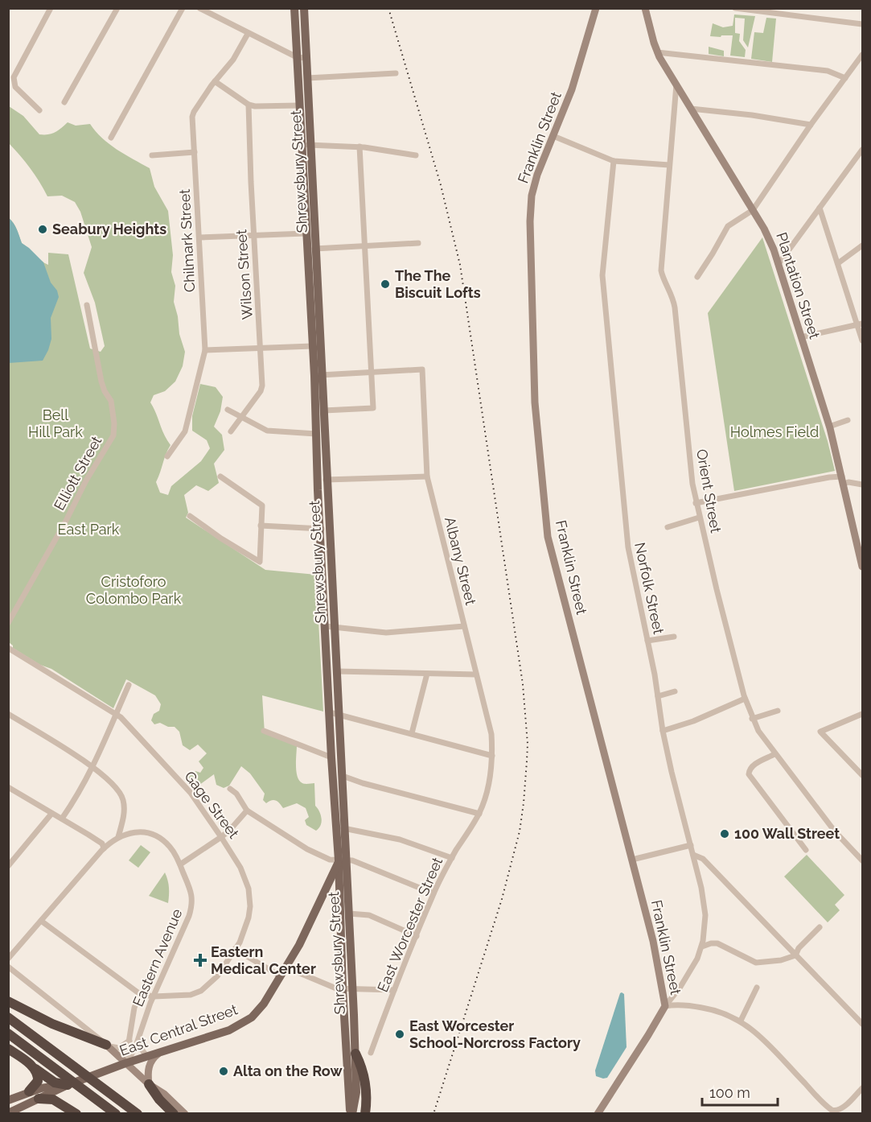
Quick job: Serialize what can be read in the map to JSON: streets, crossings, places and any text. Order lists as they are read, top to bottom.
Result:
{
  "streets": {
    "main road": [
      "Franklin Street",
      "Shrewsbury Street",
      "Plantation Street",
      "East Central Street"
    ],
    "street": [
      "Chilmark Street",
      "Wilson Street",
      "Elliott Street",
      "Orient Street",
      "Albany Street",
      "Norfolk Street",
      "Gage Street",
      "East Worcester Street",
      "Eastern Avenue"
    ]
  },
  "crossings": [
    ["Franklin Street", "Norfolk Street"],
    ["Shrewsbury Street", "East Central Street"],
    ["Plantation Street", "Orient Street"],
    ["Albany Street", "East Worcester Street"],
    ["Gage Street", "Eastern Avenue"],
    ["Eastern Avenue", "East Central Street"]
  ],
  "parks": [
    "Bell Hill Park",
    "Holmes Field",
    "East Park",
    "Cristoforo Colombo Park"
  ],
  "places": {
    "other": [
      "Seabury Heights",
      "The The Biscuit Lofts",
      "100 Wall Street",
      "East Worcester School-Norcross Factory",
      "Alta on the Row"
    ],
    "health": ["Eastern Medical Center"]
  },
  "scale_bar": "100 m"
}
